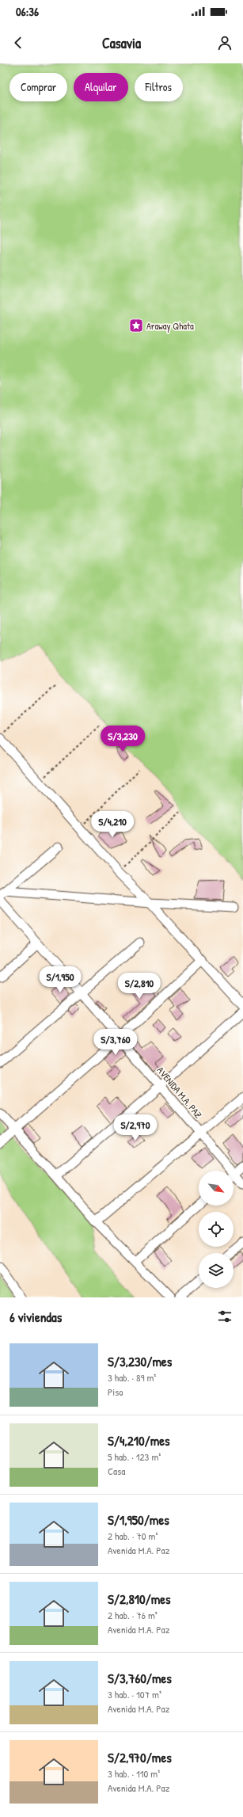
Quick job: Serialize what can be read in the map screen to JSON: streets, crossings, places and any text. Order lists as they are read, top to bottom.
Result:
{
  "streets": {
    "street": ["AVENIDA M.A. PAZ"]
  },
  "places": {
    "place": ["Araway Qhata"]
  },
  "north": "bottom right",
  "page": {
    "status": "06:36",
    "header": "Casavia",
    "chip": ["Comprar", "Alquilar", "Filtros"],
    "price": [
      "S/3,230",
      "S/4,210",
      "S/1,950",
      "S/2,810",
      "S/3,760",
      "S/2,970"
    ],
    "heading": "6 viviendas",
    "list": [
      {
        "name": "S/3,230/mes",
        "note": "3 hab. · 89 m² · Piso"
      },
      {
        "name": "S/4,210/mes",
        "note": "5 hab. · 123 m² · Casa"
      },
      {
        "name": "S/1,950/mes",
        "note": "2 hab. · 70 m² · Avenida M.A. Paz"
      },
      {
        "name": "S/2,810/mes",
        "note": "2 hab. · 76 m² · Avenida M.A. Paz"
      },
      {
        "name": "S/3,760/mes",
        "note": "3 hab. · 107 m² · Avenida M.A. Paz"
      },
      {
        "name": "S/2,970/mes",
        "note": "3 hab. · 110 m² · Avenida M.A. Paz"
      }
    ]
  }
}
